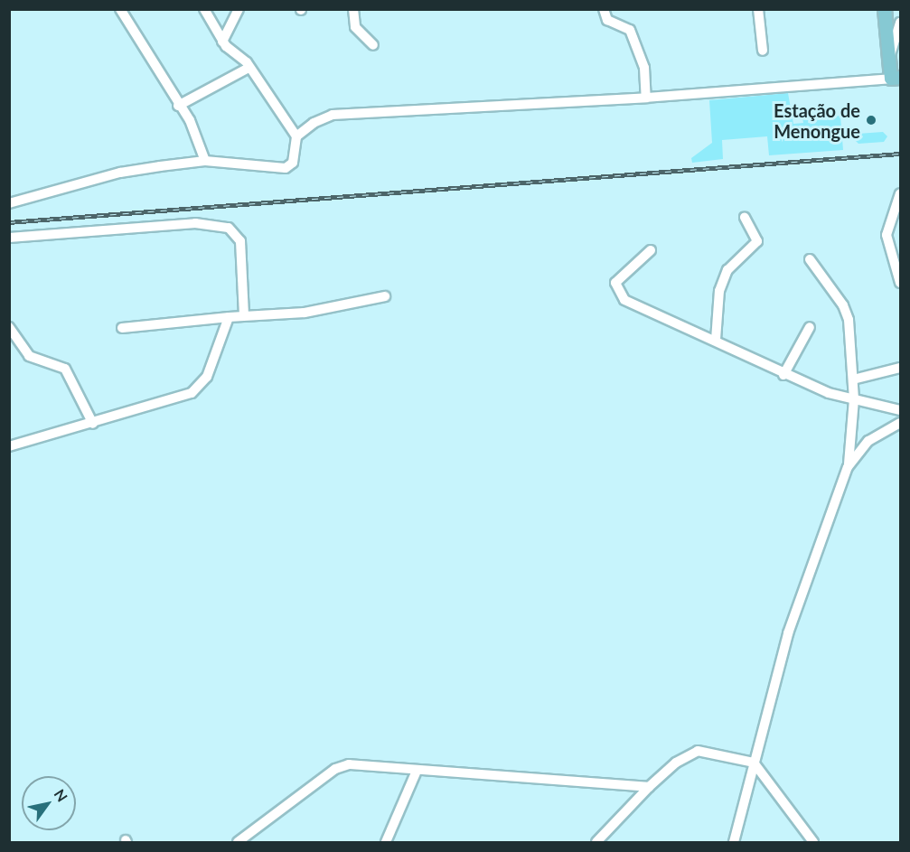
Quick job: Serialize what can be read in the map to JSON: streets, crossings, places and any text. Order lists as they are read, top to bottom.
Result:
{
  "places": ["Estação de Menongue"],
  "north": "top right"
}
